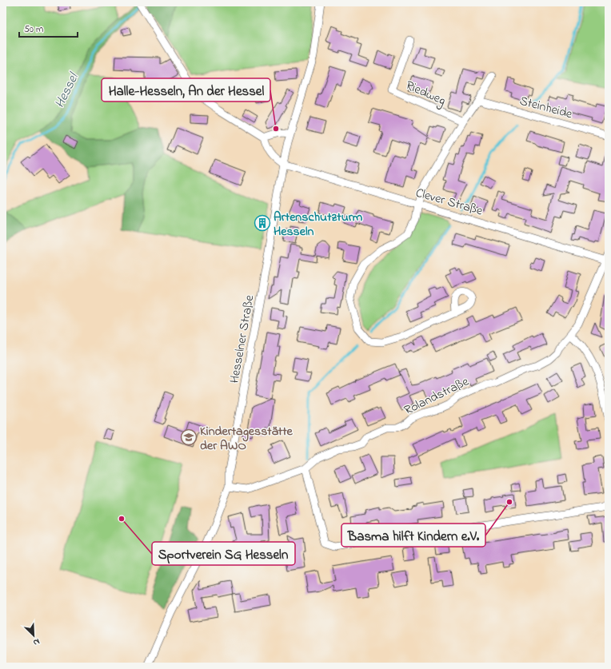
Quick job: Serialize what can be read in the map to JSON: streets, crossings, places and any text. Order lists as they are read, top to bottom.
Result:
{
  "streets": {
    "street": [
      "Riedweg",
      "Steinheide",
      "Clever Straße",
      "Hesselner Straße",
      "Rolandstraße"
    ]
  },
  "crossings": [
    ["Clever Straße", "Hesselner Straße"],
    ["Clever Straße", "Rolandstraße"],
    ["Hesselner Straße", "Rolandstraße"]
  ],
  "water": ["Hessel"],
  "places": {
    "other": ["Halle-Hesseln, An der Hessel", "Basma hilft Kindern e.V.", "Sportverein SG Hesseln"],
    "building": ["Artenschutzturm Hesseln"],
    "school or university": ["Kindertagesstätte der AWO"]
  },
  "scale_bar": "50 m",
  "north": "bottom right"
}
